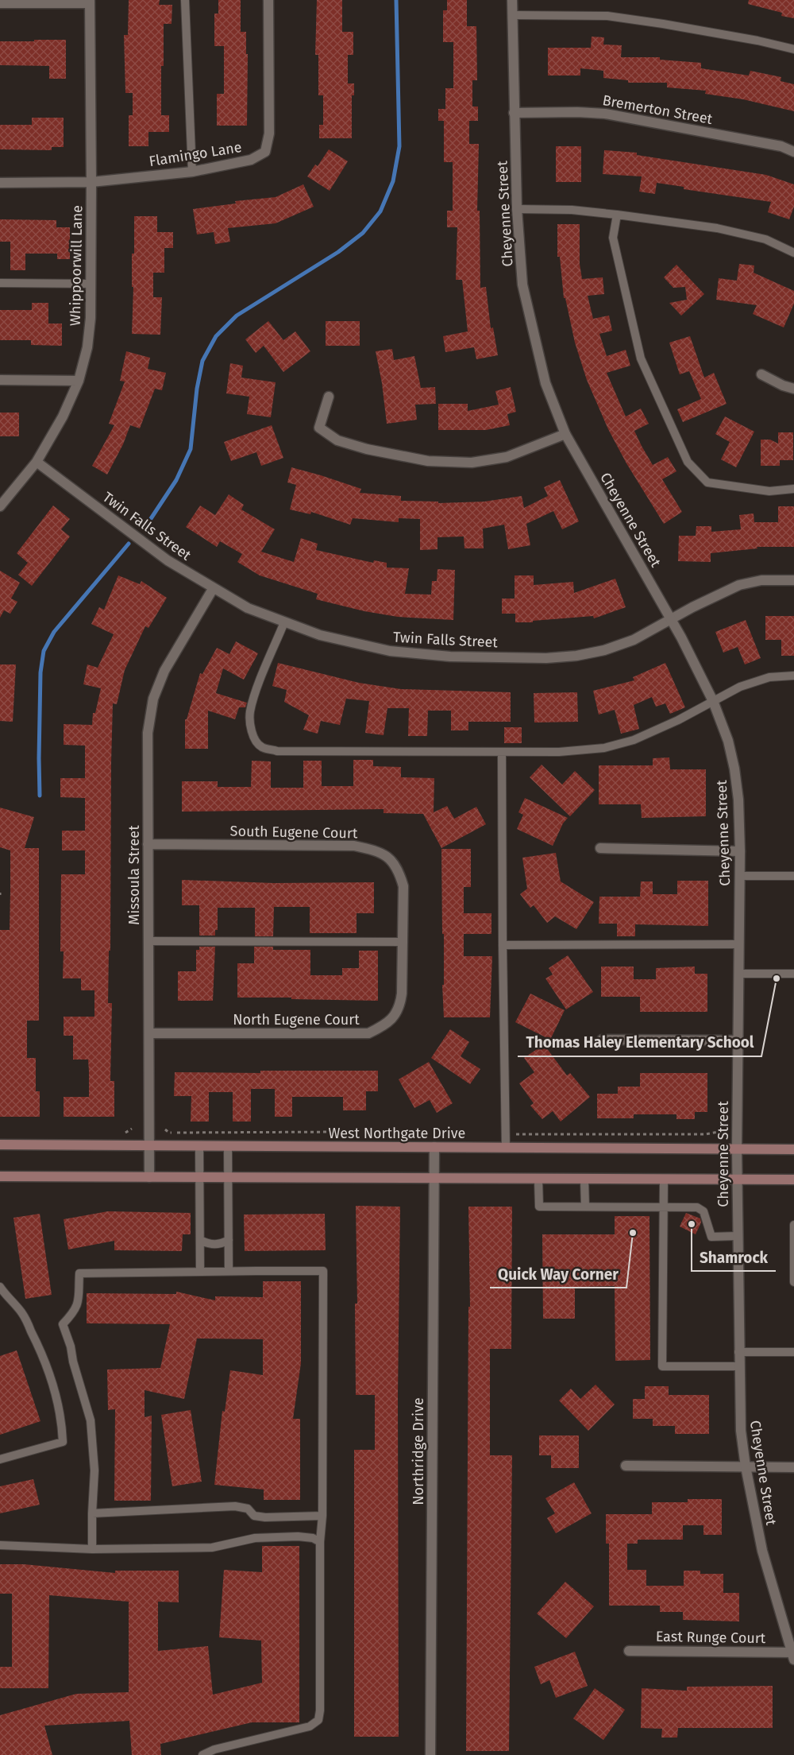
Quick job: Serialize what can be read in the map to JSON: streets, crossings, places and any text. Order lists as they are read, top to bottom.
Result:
{
  "streets": {
    "main road": ["West Northgate Drive"],
    "street": [
      "Bremerton Street",
      "Flamingo Lane",
      "Cheyenne Street",
      "Whippoorwill Lane",
      "Twin Falls Street",
      "South Eugene Court",
      "Missoula Street",
      "North Eugene Court",
      "Northridge Drive",
      "East Runge Court"
    ]
  },
  "crossings": [
    ["Bremerton Street", "Cheyenne Street"],
    ["Flamingo Lane", "Whippoorwill Lane"],
    ["Cheyenne Street", "Twin Falls Street"],
    ["Cheyenne Street", "West Northgate Drive"],
    ["Cheyenne Street", "East Runge Court"],
    ["Whippoorwill Lane", "Twin Falls Street"],
    ["Twin Falls Street", "Missoula Street"],
    ["South Eugene Court", "Missoula Street"],
    ["South Eugene Court", "North Eugene Court"],
    ["Missoula Street", "North Eugene Court"],
    ["Missoula Street", "West Northgate Drive"],
    ["West Northgate Drive", "Northridge Drive"]
  ],
  "places": ["Thomas Haley Elementary School", "Shamrock", "Quick Way Corner"]
}
